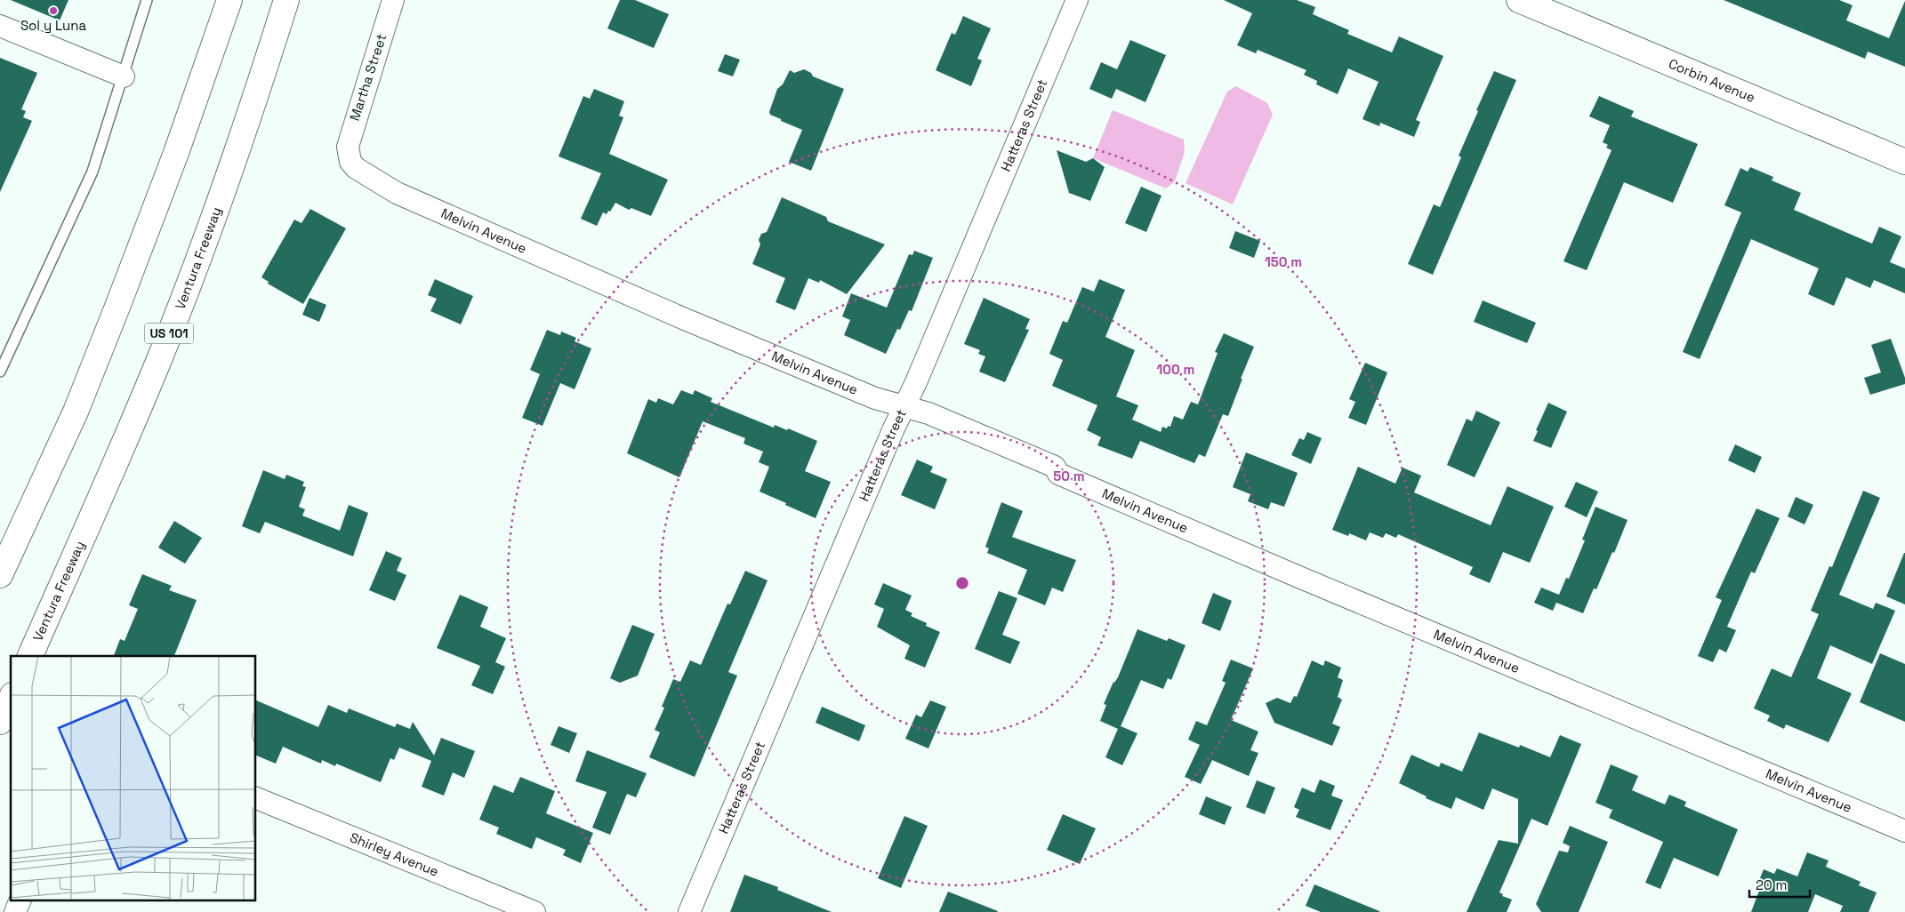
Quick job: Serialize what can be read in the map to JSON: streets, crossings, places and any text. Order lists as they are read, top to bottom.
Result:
{
  "streets": {
    "main road": ["Corbin Avenue", "Ventura Freeway", "US 101"],
    "street": [
      "Martha Street",
      "Hatteras Street",
      "Melvin Avenue",
      "Shirley Avenue"
    ]
  },
  "crossings": [
    ["Martha Street", "Melvin Avenue"],
    ["Hatteras Street", "Melvin Avenue"]
  ],
  "places": ["Sol y Luna"],
  "scale_bar": "20 m",
  "rings": ["150 m", "100 m", "50 m"]
}
